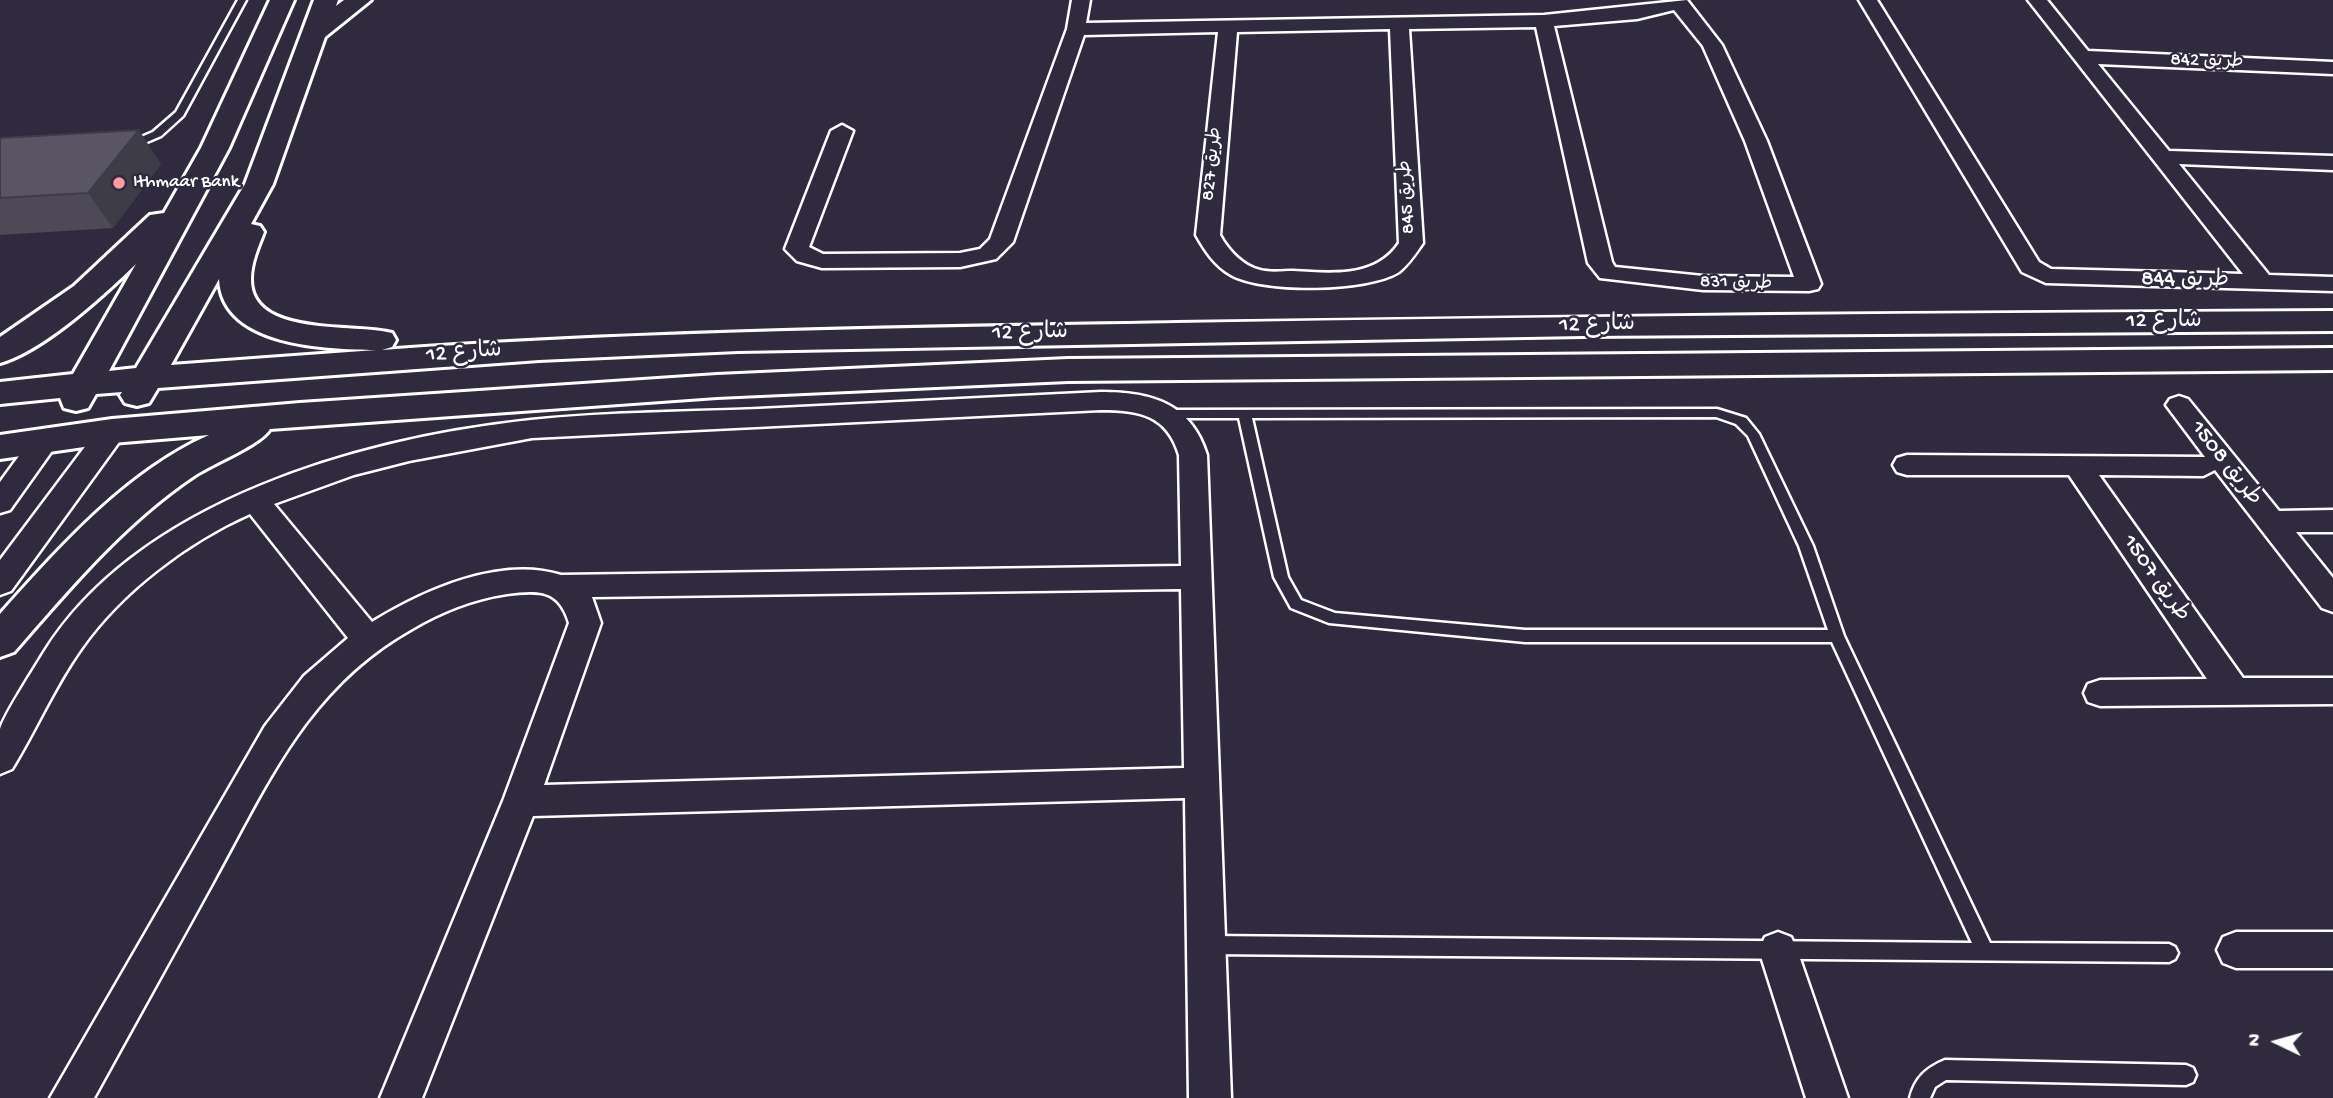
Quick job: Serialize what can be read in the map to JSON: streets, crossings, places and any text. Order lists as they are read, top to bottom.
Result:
{
  "streets": {
    "street": [
      "طريق 842",
      "طريق 827",
      "طريق 845",
      "طريق 844",
      "طريق 831",
      "شارع 12",
      "طريق 1508",
      "طريق 1507"
    ]
  },
  "crossings": [
    ["طريق 827", "طريق 845"]
  ],
  "places": ["Ithmaar Bank"],
  "north": "left"
}
